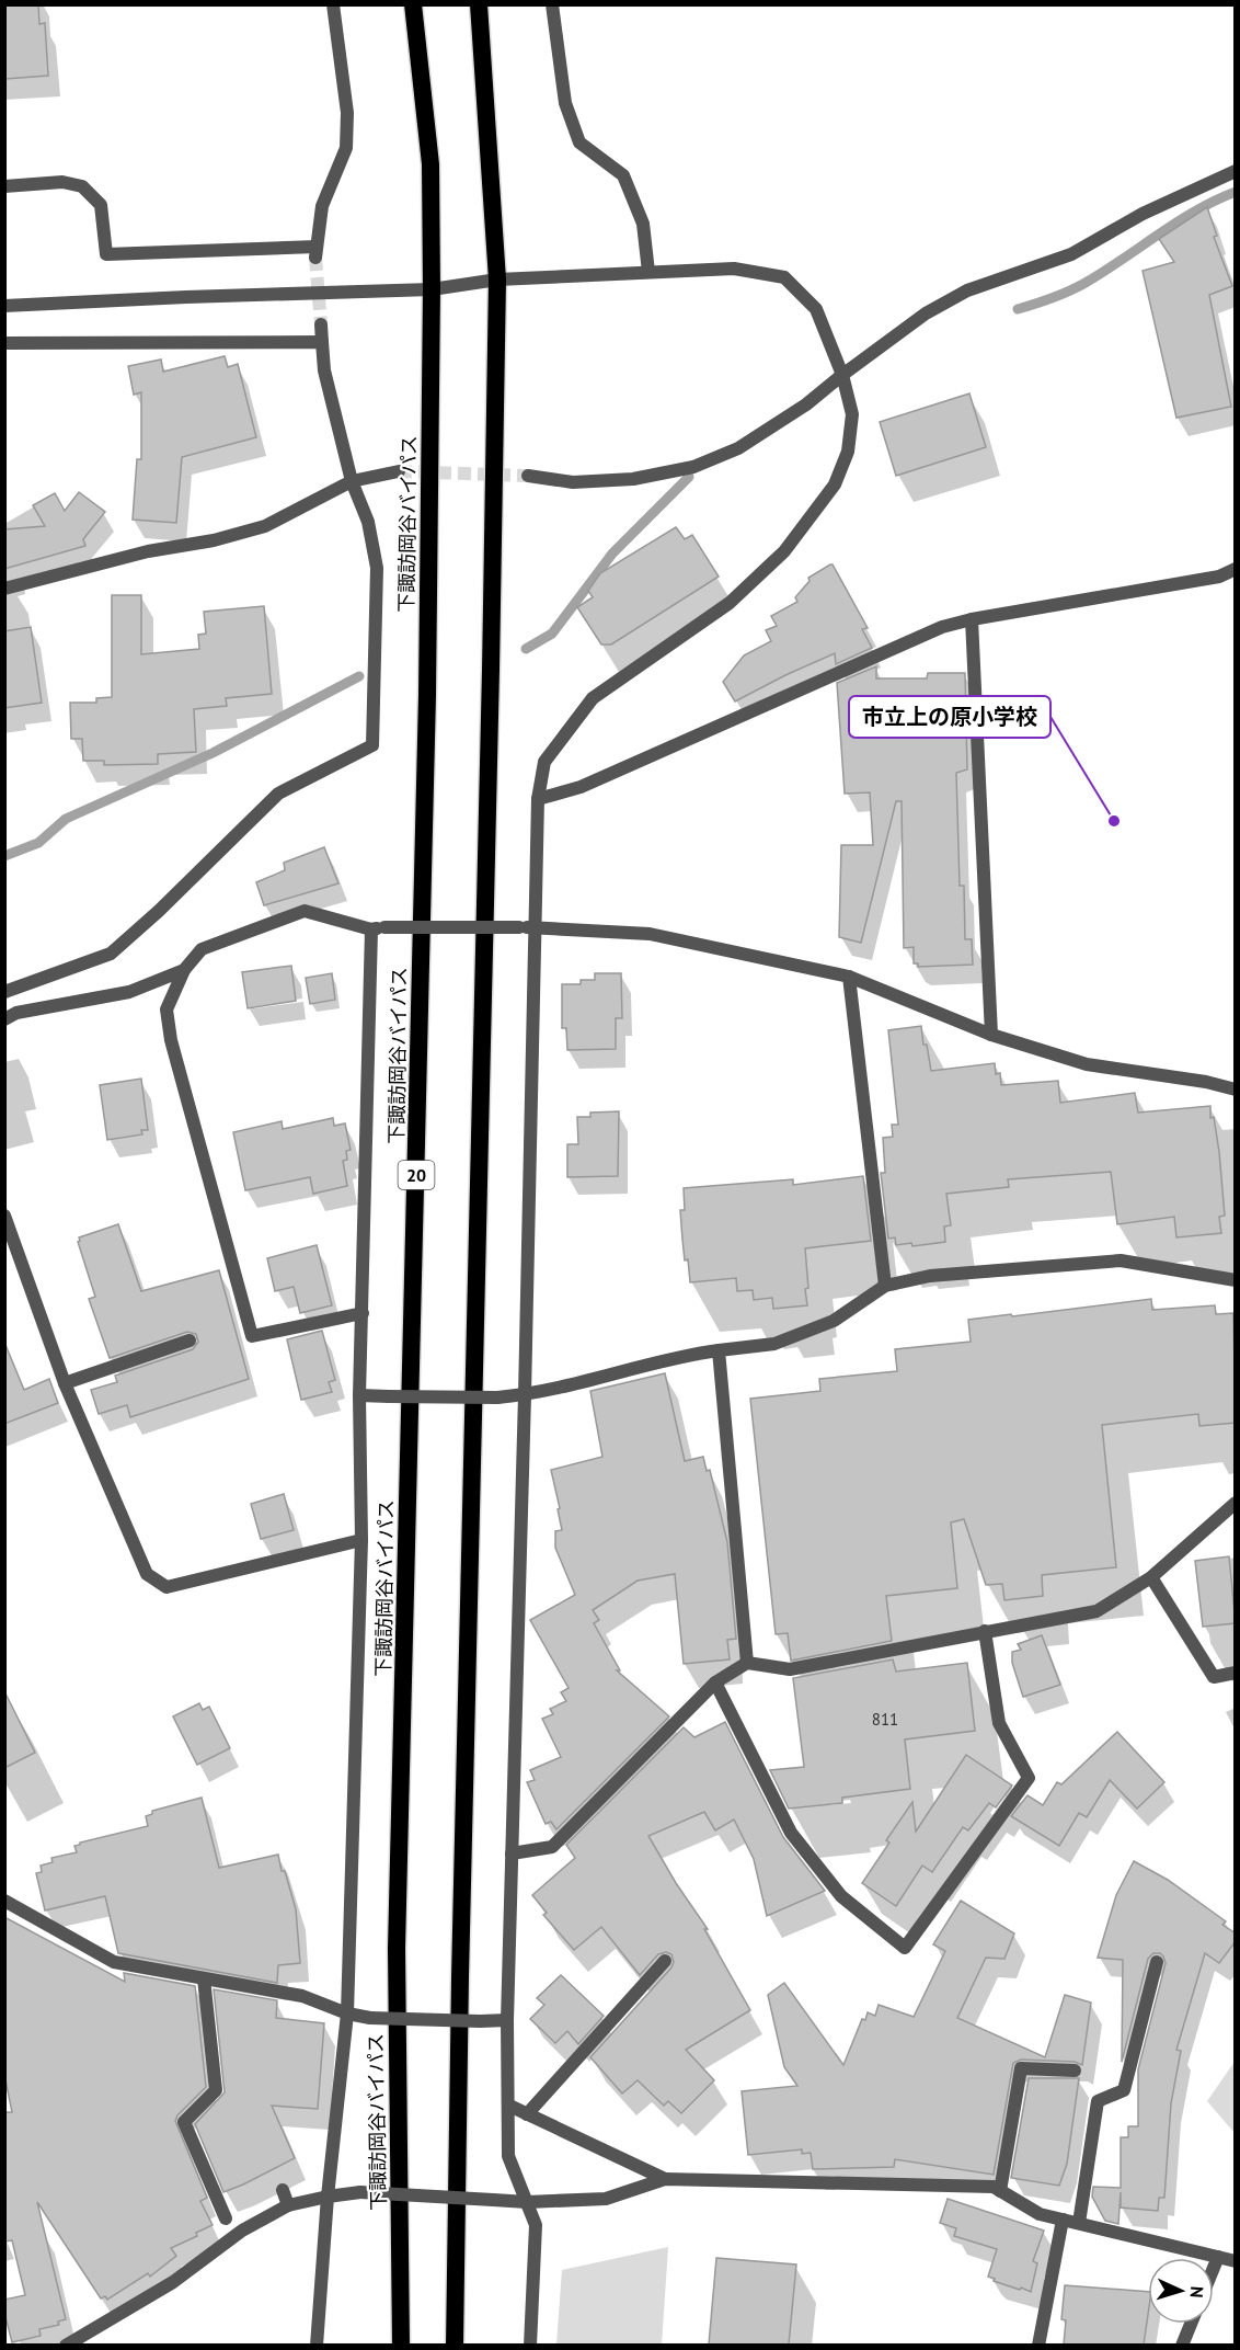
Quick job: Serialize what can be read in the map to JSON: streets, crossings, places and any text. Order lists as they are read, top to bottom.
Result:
{
  "streets": {
    "highway": ["下諏訪岡谷バイパス", "20"]
  },
  "places": ["市立上の原小学校"],
  "house_numbers": ["811"],
  "north": "right"
}
